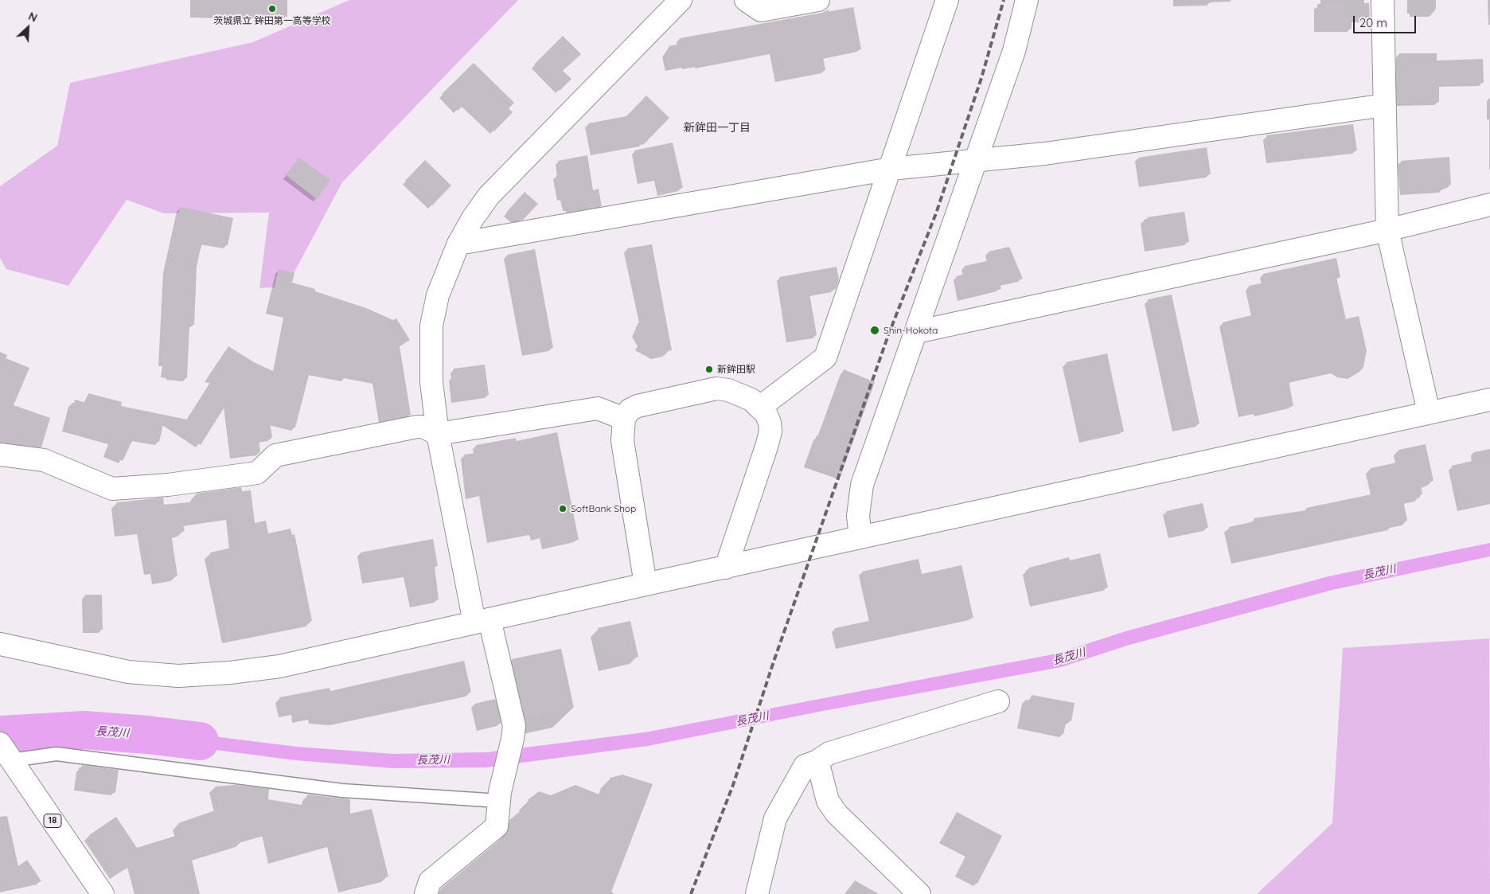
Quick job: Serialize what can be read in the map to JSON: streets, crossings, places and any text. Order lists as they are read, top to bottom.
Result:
{
  "streets": {
    "street": ["18"]
  },
  "districts": ["新鉾田一丁目"],
  "water": ["長茂川"],
  "places": [
    "茨城県立 鉾田第一高等学校",
    "Shin-Hokota",
    "新鉾田駅",
    "SoftBank Shop"
  ],
  "scale_bar": "20 m",
  "north": "top right"
}
